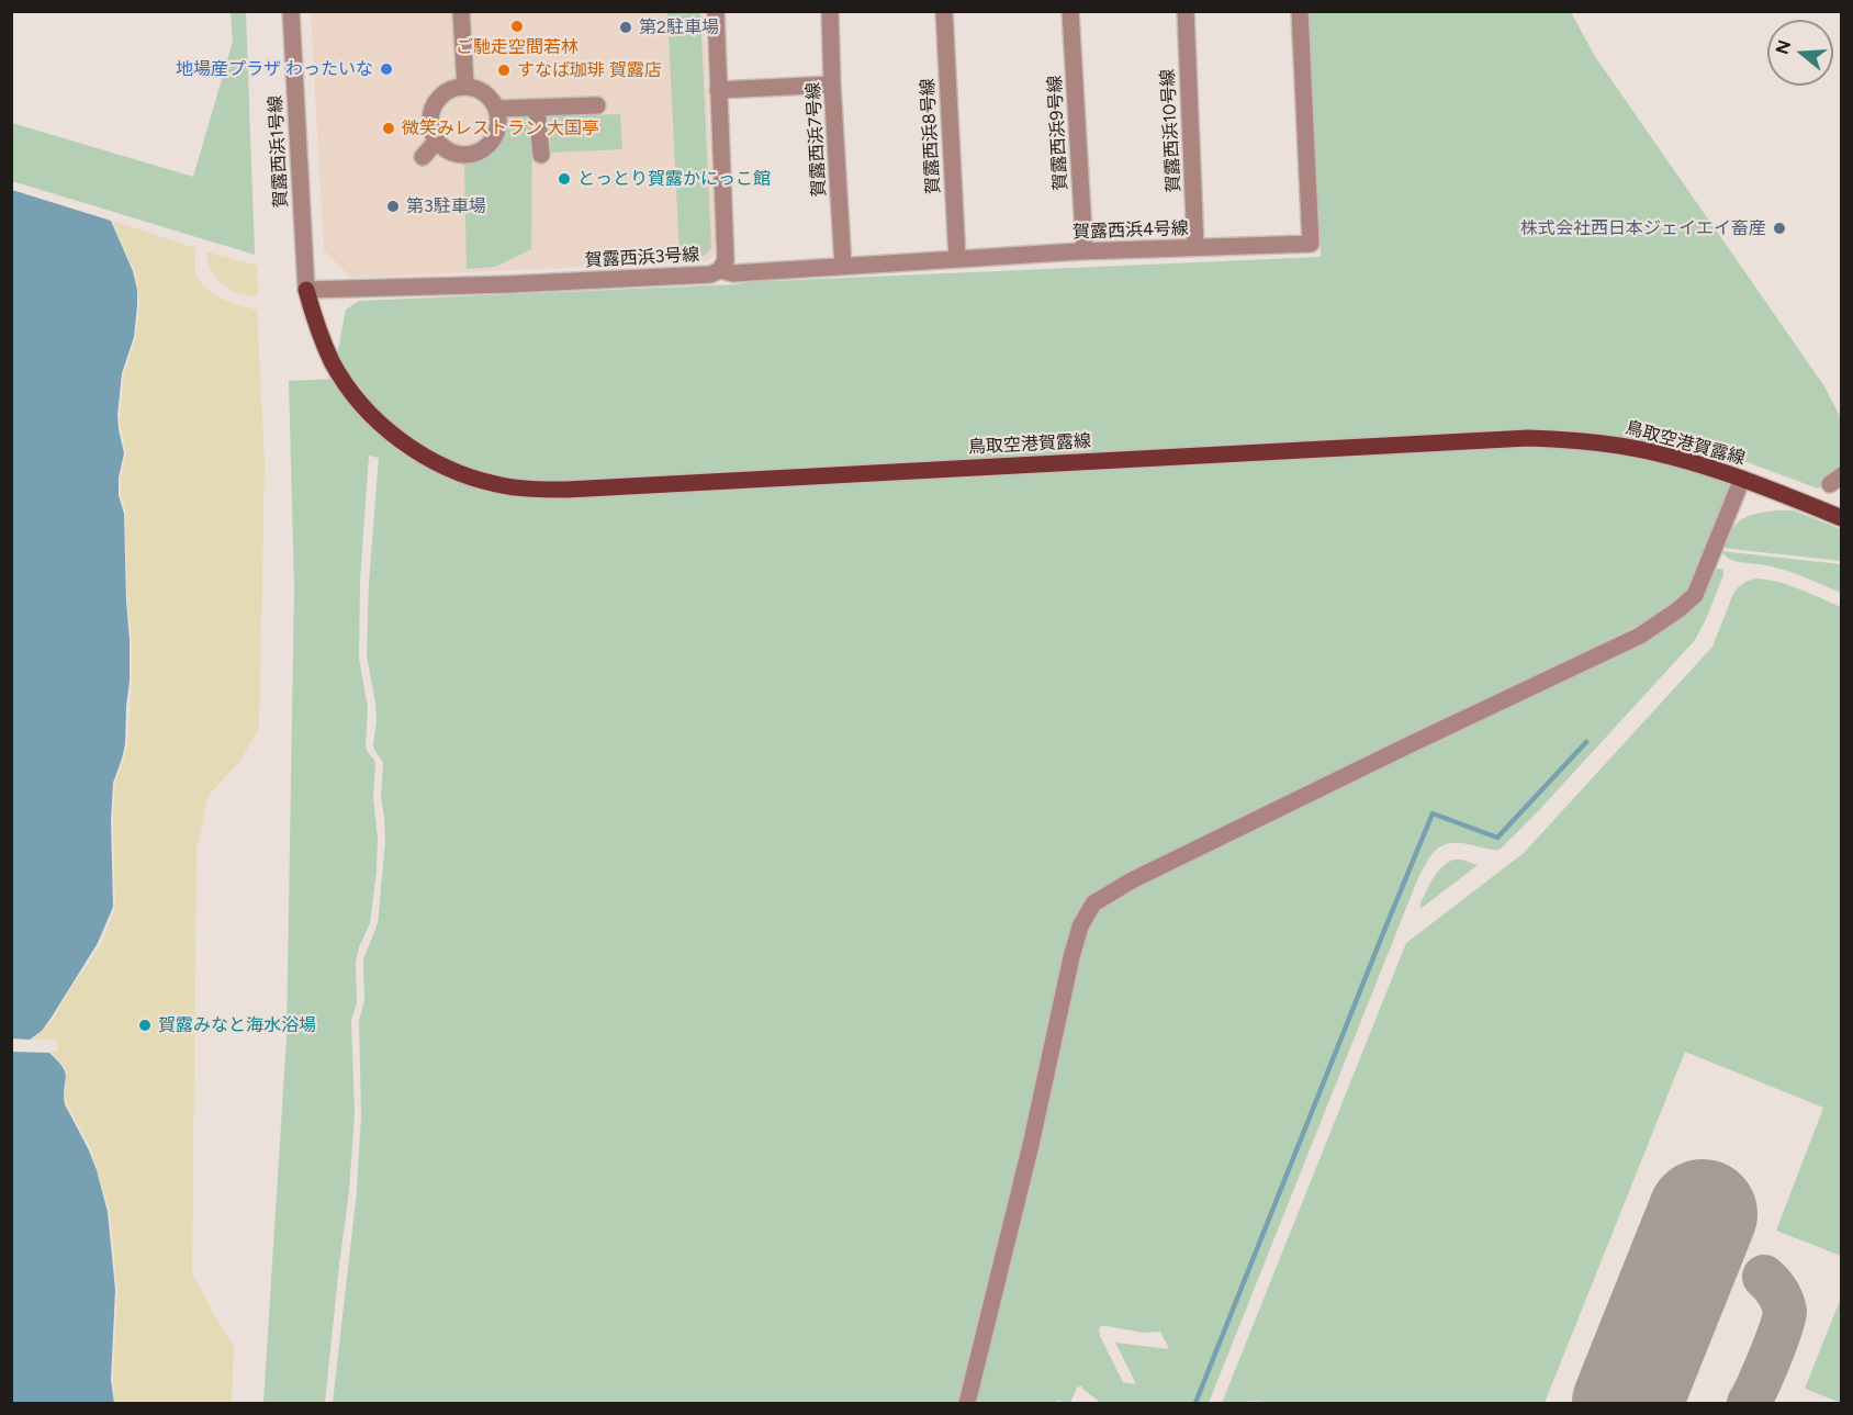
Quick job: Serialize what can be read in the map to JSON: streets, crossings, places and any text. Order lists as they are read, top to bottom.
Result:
{
  "streets": {
    "main road": ["鳥取空港賀露線"],
    "street": [
      "賀露西浜10号線",
      "賀露西浜9号線",
      "賀露西浜8号線",
      "賀露西浜7号線",
      "賀露西浜1号線",
      "賀露西浜4号線",
      "賀露西浜3号線"
    ]
  },
  "crossings": [
    ["賀露西浜10号線", "賀露西浜4号線"],
    ["賀露西浜9号線", "賀露西浜4号線"],
    ["賀露西浜8号線", "賀露西浜4号線"],
    ["賀露西浜7号線", "賀露西浜4号線"],
    ["賀露西浜1号線", "賀露西浜3号線"],
    ["賀露西浜1号線", "鳥取空港賀露線"],
    ["賀露西浜4号線", "賀露西浜3号線"],
    ["賀露西浜3号線", "鳥取空港賀露線"]
  ],
  "places": [
    "ご馳走空間若林",
    "第2駐車場",
    "地場産プラザ わったいな",
    "すなば珈琲 賀露店",
    "微笑みレストラン 大国亭",
    "とっとり賀露かにっこ館",
    "第3駐車場",
    "株式会社西日本ジェイエイ畜産",
    "賀露みなと海水浴場"
  ],
  "north": "left"
}
